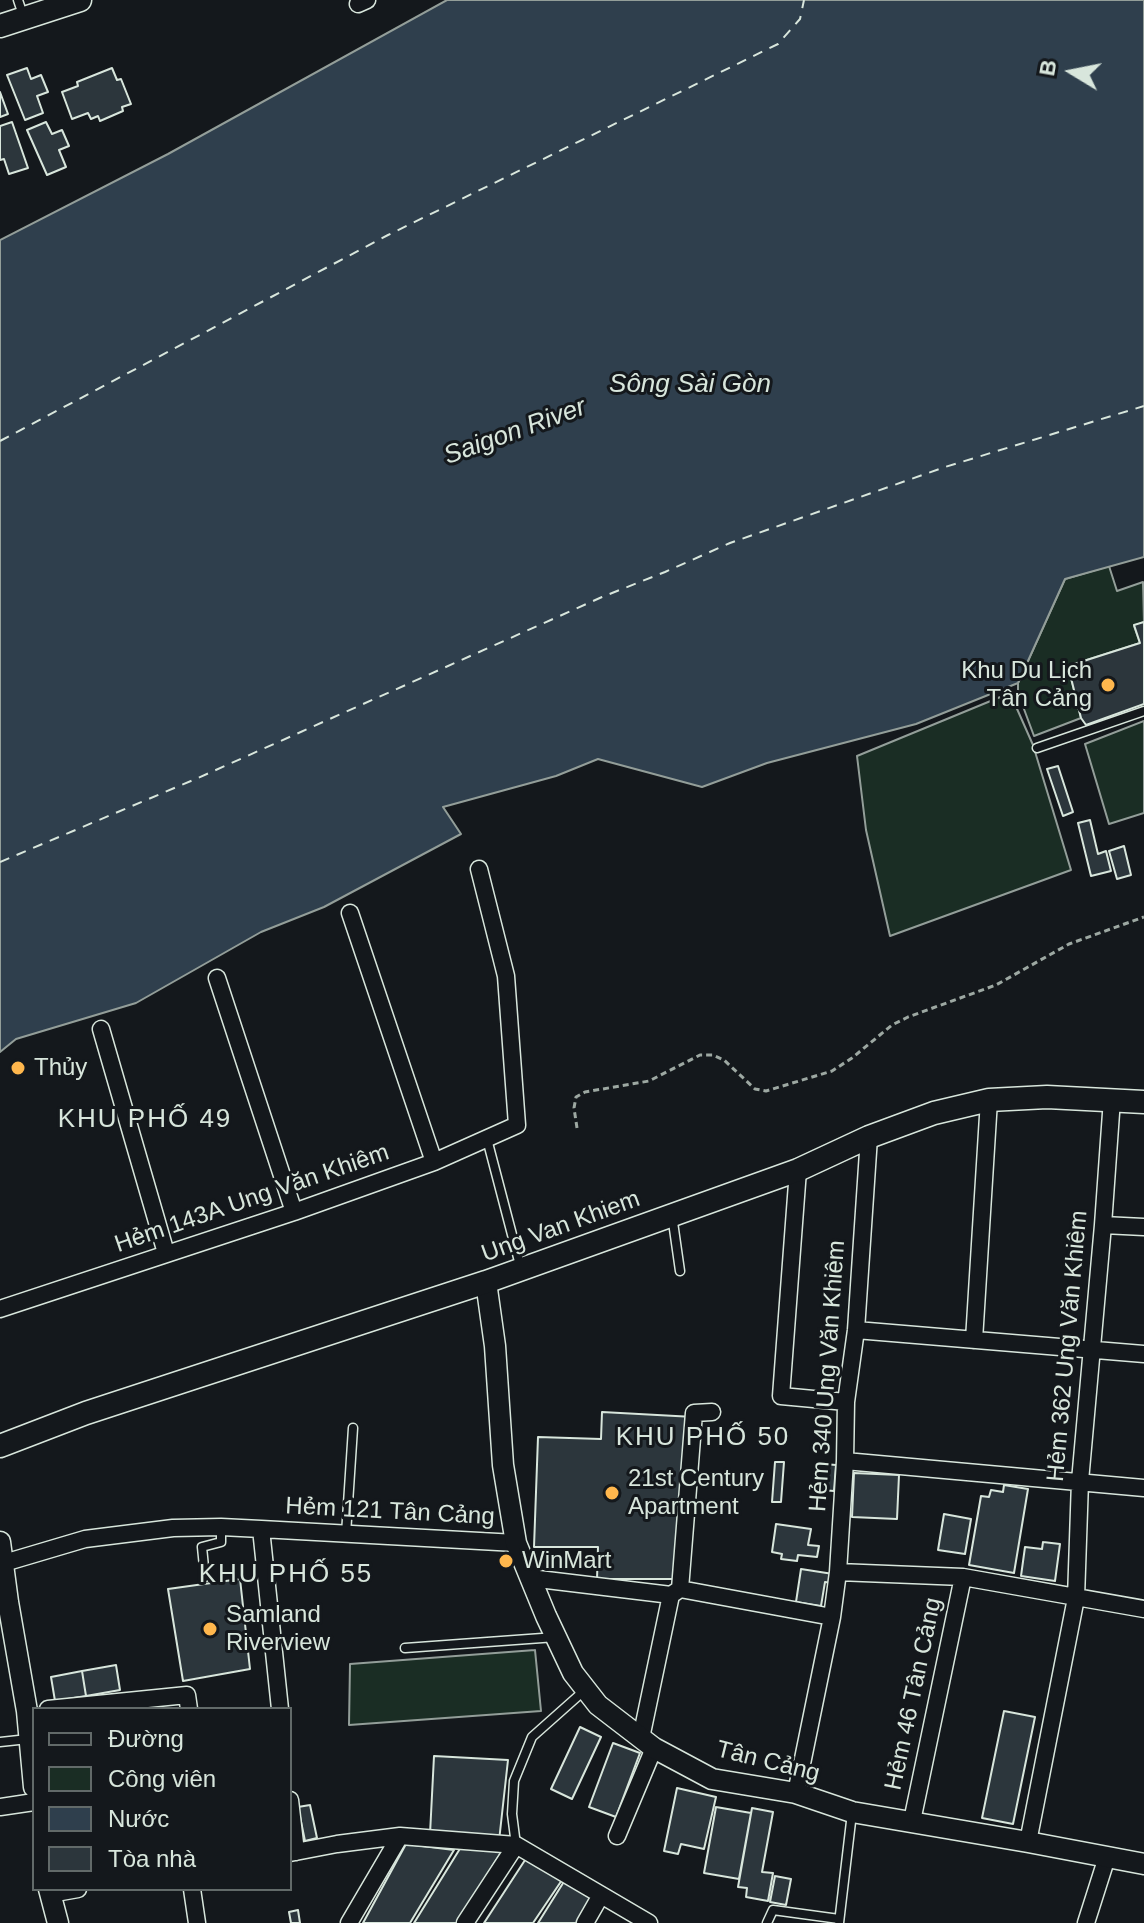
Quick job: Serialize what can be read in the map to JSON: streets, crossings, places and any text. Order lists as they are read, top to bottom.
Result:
{
  "streets": {
    "main road": ["Ung Van Khiem"],
    "street": [
      "Hẻm 143A Ung Văn Khiêm",
      "Hẻm 362 Ung Văn Khiêm",
      "Hẻm 340 Ung Văn Khiêm",
      "Hẻm 121 Tân Cảng",
      "Hẻm 46 Tân Cảng",
      "Tân Cảng"
    ]
  },
  "crossings": [
    ["Ung Van Khiem", "Hẻm 362 Ung Văn Khiêm"],
    ["Ung Van Khiem", "Hẻm 340 Ung Văn Khiêm"],
    ["Ung Van Khiem", "Tân Cảng"],
    ["Hẻm 362 Ung Văn Khiêm", "Tân Cảng"],
    ["Hẻm 340 Ung Văn Khiêm", "Tân Cảng"],
    ["Hẻm 121 Tân Cảng", "Tân Cảng"],
    ["Hẻm 46 Tân Cảng", "Tân Cảng"]
  ],
  "districts": ["KHU PHỐ 49", "KHU PHỐ 50", "KHU PHỐ 55"],
  "water": ["Sông Sài Gòn", "Saigon River"],
  "places": [
    "Khu Du Lịch Tân Cảng",
    "Thủy",
    "21st Century Apartment",
    "WinMart",
    "Samland Riverview"
  ],
  "legend": [
    "Đường",
    "Công viên",
    "Nước",
    "Tòa nhà"
  ],
  "north": "left"
}
